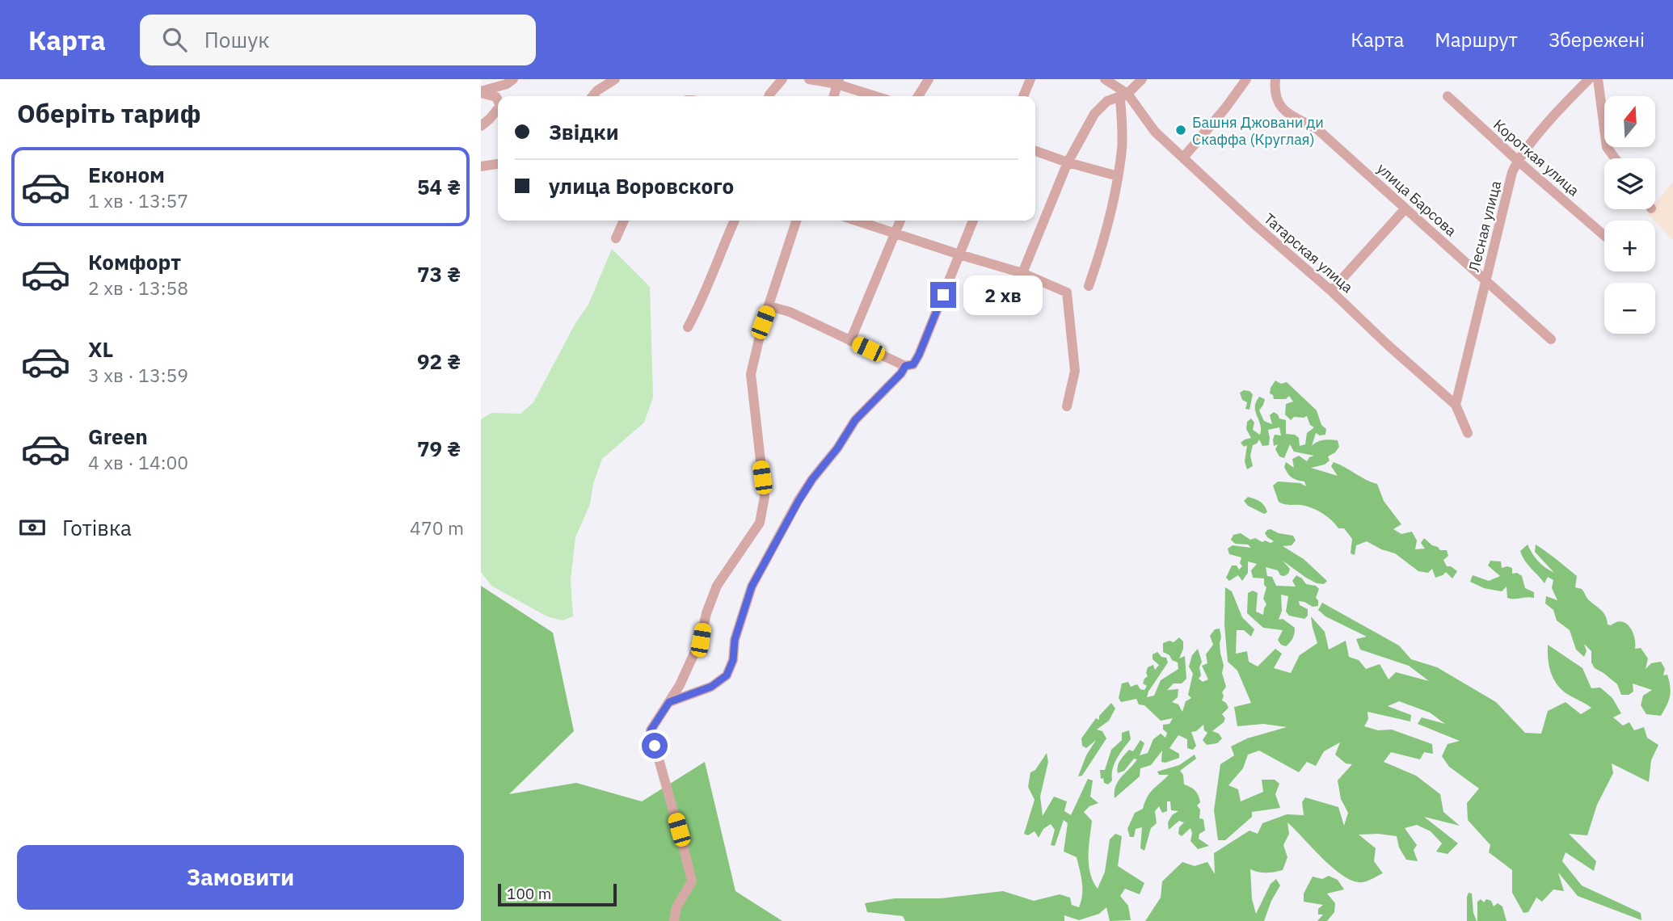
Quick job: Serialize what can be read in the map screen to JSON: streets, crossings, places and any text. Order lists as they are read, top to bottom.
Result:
{
  "streets": {
    "street": [
      "Короткая улица",
      "улица Барсова",
      "Лесная улица",
      "Татарская улица"
    ]
  },
  "crossings": [
    ["Короткая улица", "Лесная улица"],
    ["улица Барсова", "Лесная улица"],
    ["Лесная улица", "Татарская улица"]
  ],
  "places": ["Башня Джовани ди Скаффа (Круглая)"],
  "scale_bar": "100 m",
  "north": "top",
  "page": {
    "header": "Карта",
    "search": "Пошук",
    "nav": ["Карта", "Маршрут", "Збережені"],
    "heading": "Оберіть тариф",
    "map_buttons": ["+", "−"],
    "banner": ["Звідки", "улица Воровского"],
    "list": [
      {
        "name": "Економ",
        "note": "1 хв · 13:57",
        "value": "54 ₴"
      },
      {
        "name": "Комфорт",
        "note": "2 хв · 13:58",
        "value": "73 ₴"
      },
      {
        "name": "XL",
        "note": "3 хв · 13:59",
        "value": "92 ₴"
      },
      {
        "name": "Green",
        "note": "4 хв · 14:00",
        "value": "79 ₴"
      }
    ],
    "bubble": "2 хв",
    "pay": ["Готівка", "470 m"],
    "buttons": "Замовити",
    "scale": "100 m"
  }
}
